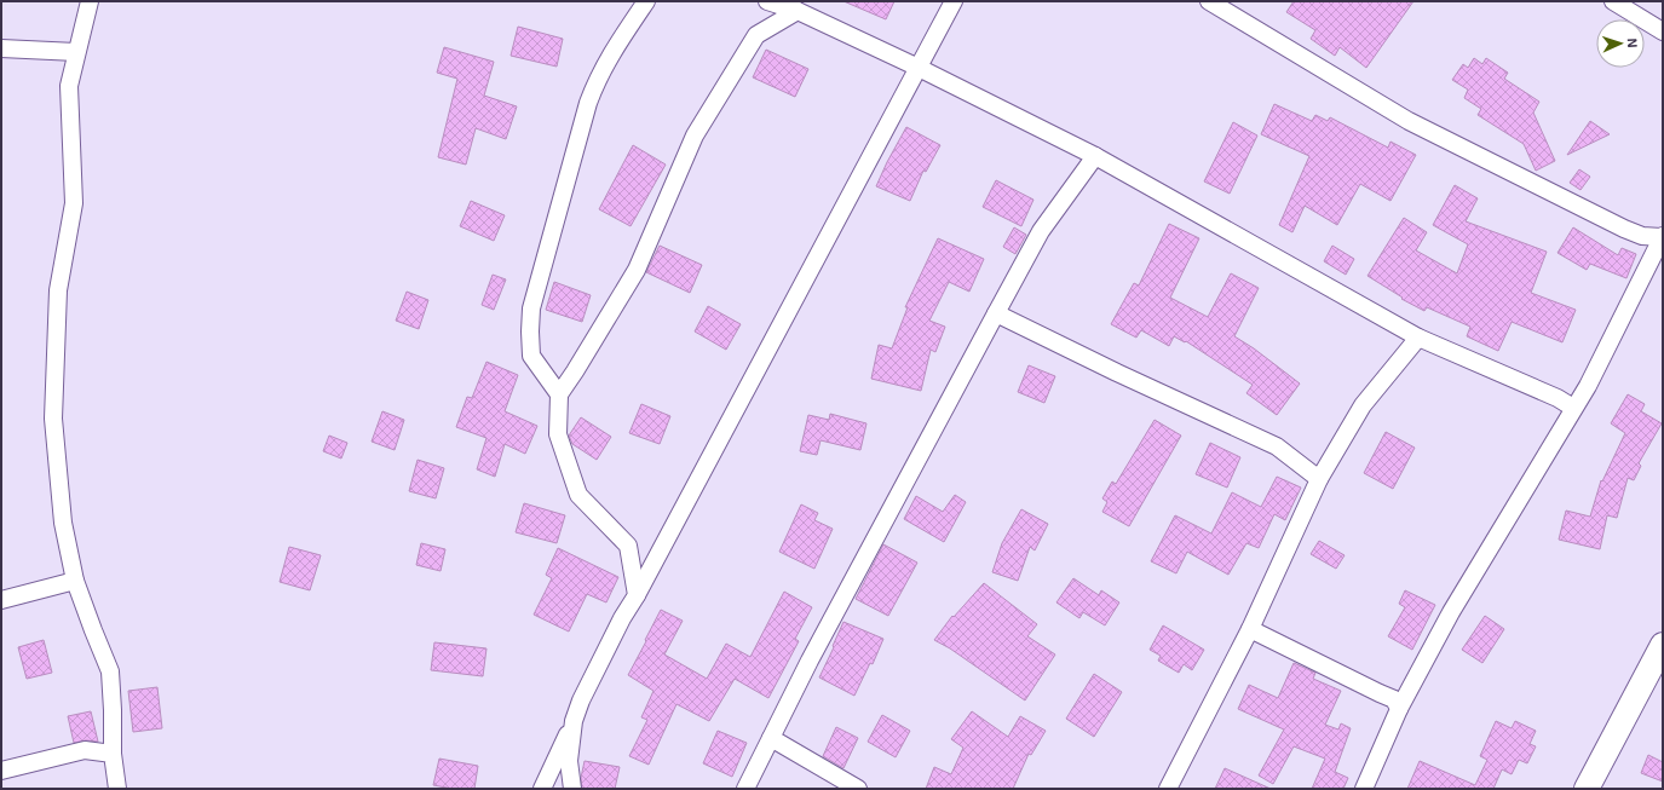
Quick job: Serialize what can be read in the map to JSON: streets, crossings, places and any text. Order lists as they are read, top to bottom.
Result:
{
  "north": "right"
}
